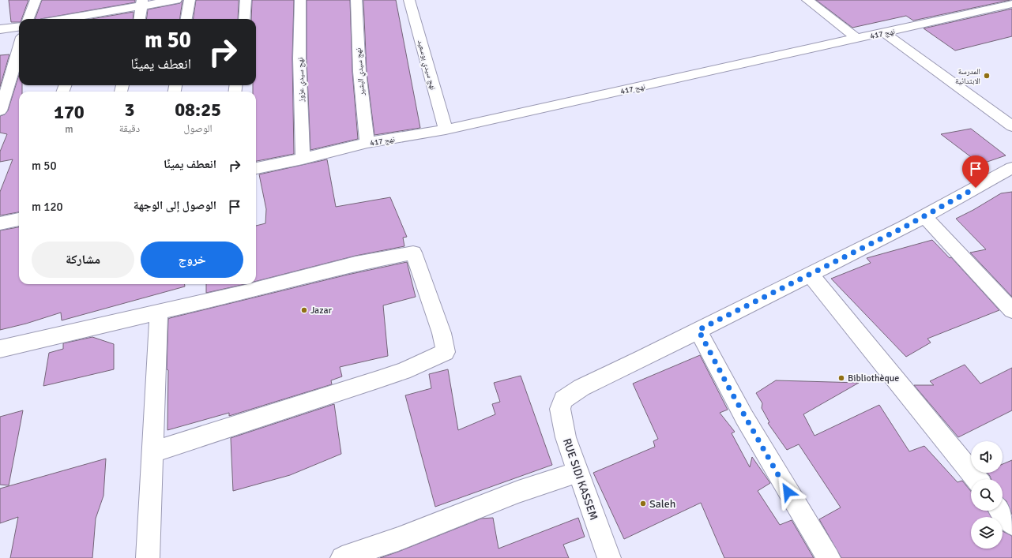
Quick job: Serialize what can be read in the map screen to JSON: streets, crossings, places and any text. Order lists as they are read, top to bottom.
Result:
{
  "streets": {
    "street": [
      "نهج 417",
      "نهج سيدي بوسعيد",
      "نهج سيدي البشير",
      "نهج سيدي عزوز",
      "RUE SIDI KASSEM"
    ]
  },
  "crossings": [
    ["نهج 417", "نهج سيدي بوسعيد"],
    ["نهج 417", "نهج سيدي البشير"],
    ["نهج 417", "نهج سيدي عزوز"]
  ],
  "places": [
    "المدرسة الابتدائية",
    "Jazar",
    "Bibliothèque",
    "Saleh"
  ],
  "page": {
    "turn": ["50 m", "انعطف يمينًا"],
    "eta": [
      "08:25",
      "الوصول",
      "3",
      "دقيقة",
      "170",
      "m"
    ],
    "list": [
      {
        "name": "انعطف يمينًا",
        "value": "50 m"
      },
      {
        "name": "الوصول إلى الوجهة",
        "value": "120 m"
      }
    ],
    "buttons": ["خروج", "مشاركة"]
  }
}
